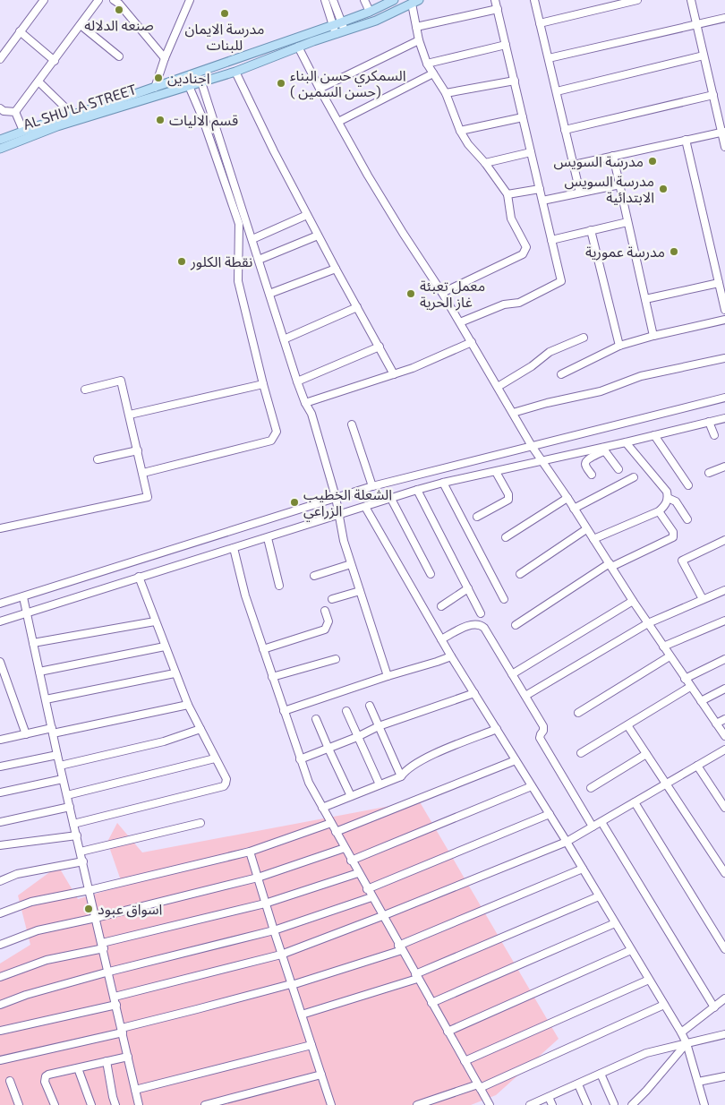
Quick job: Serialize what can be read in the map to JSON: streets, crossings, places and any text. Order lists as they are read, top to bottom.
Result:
{
  "streets": {
    "main road": ["AL SHU'LA STREET"]
  },
  "places": [
    "صنعه الدلاله",
    "مدرسة الايمان للبنات",
    "اجنادين",
    "السمكري حسن البناء ( حسن السمين)",
    "قسم الاليات",
    "مدرسة السويس",
    "مدرسة السويس الابتدائية",
    "مدرسة عمورية",
    "نقطة الكلور",
    "معمل تعبئة غاز الحرية",
    "الشعلة الخطيب الزراعي",
    "اسواق عبود"
  ]
}
